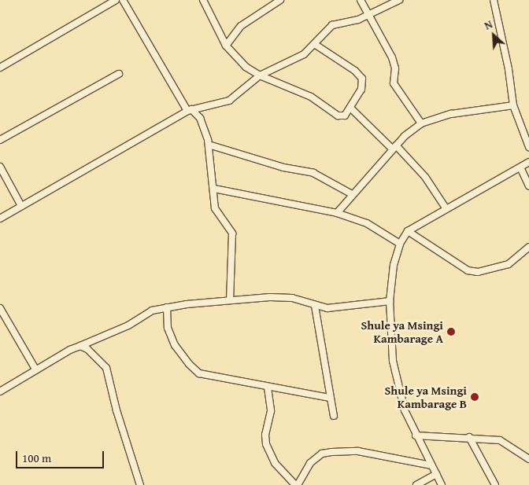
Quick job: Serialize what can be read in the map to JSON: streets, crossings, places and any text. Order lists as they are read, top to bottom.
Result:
{
  "places": ["Shule ya Msingi Kambarage A", "Shule ya Msingi Kambarage B"],
  "scale_bar": "100 m",
  "north": "top left"
}
